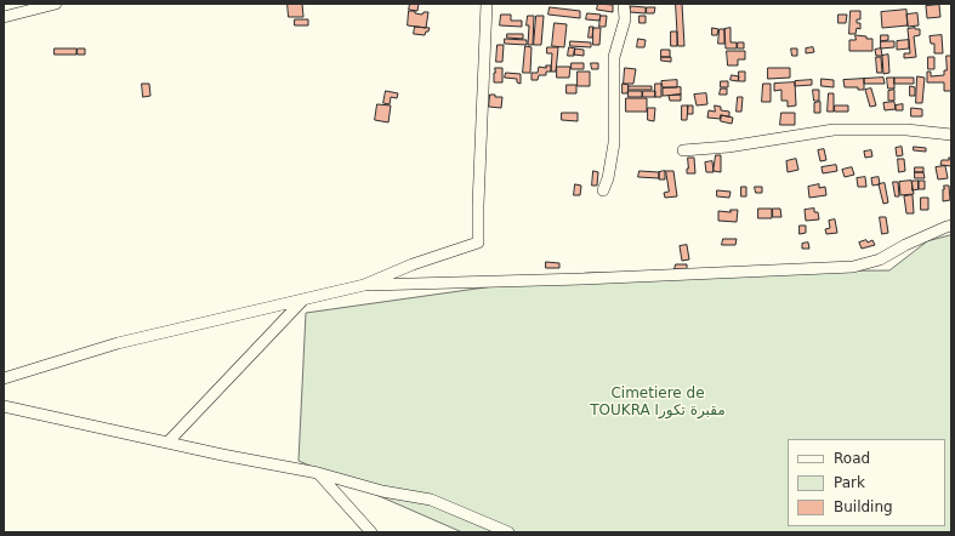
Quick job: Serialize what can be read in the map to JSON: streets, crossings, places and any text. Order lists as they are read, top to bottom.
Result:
{
  "parks": ["Cimetiere de TOUKRA مقبرة تكورا"],
  "legend": ["Road", "Park", "Building"]
}
